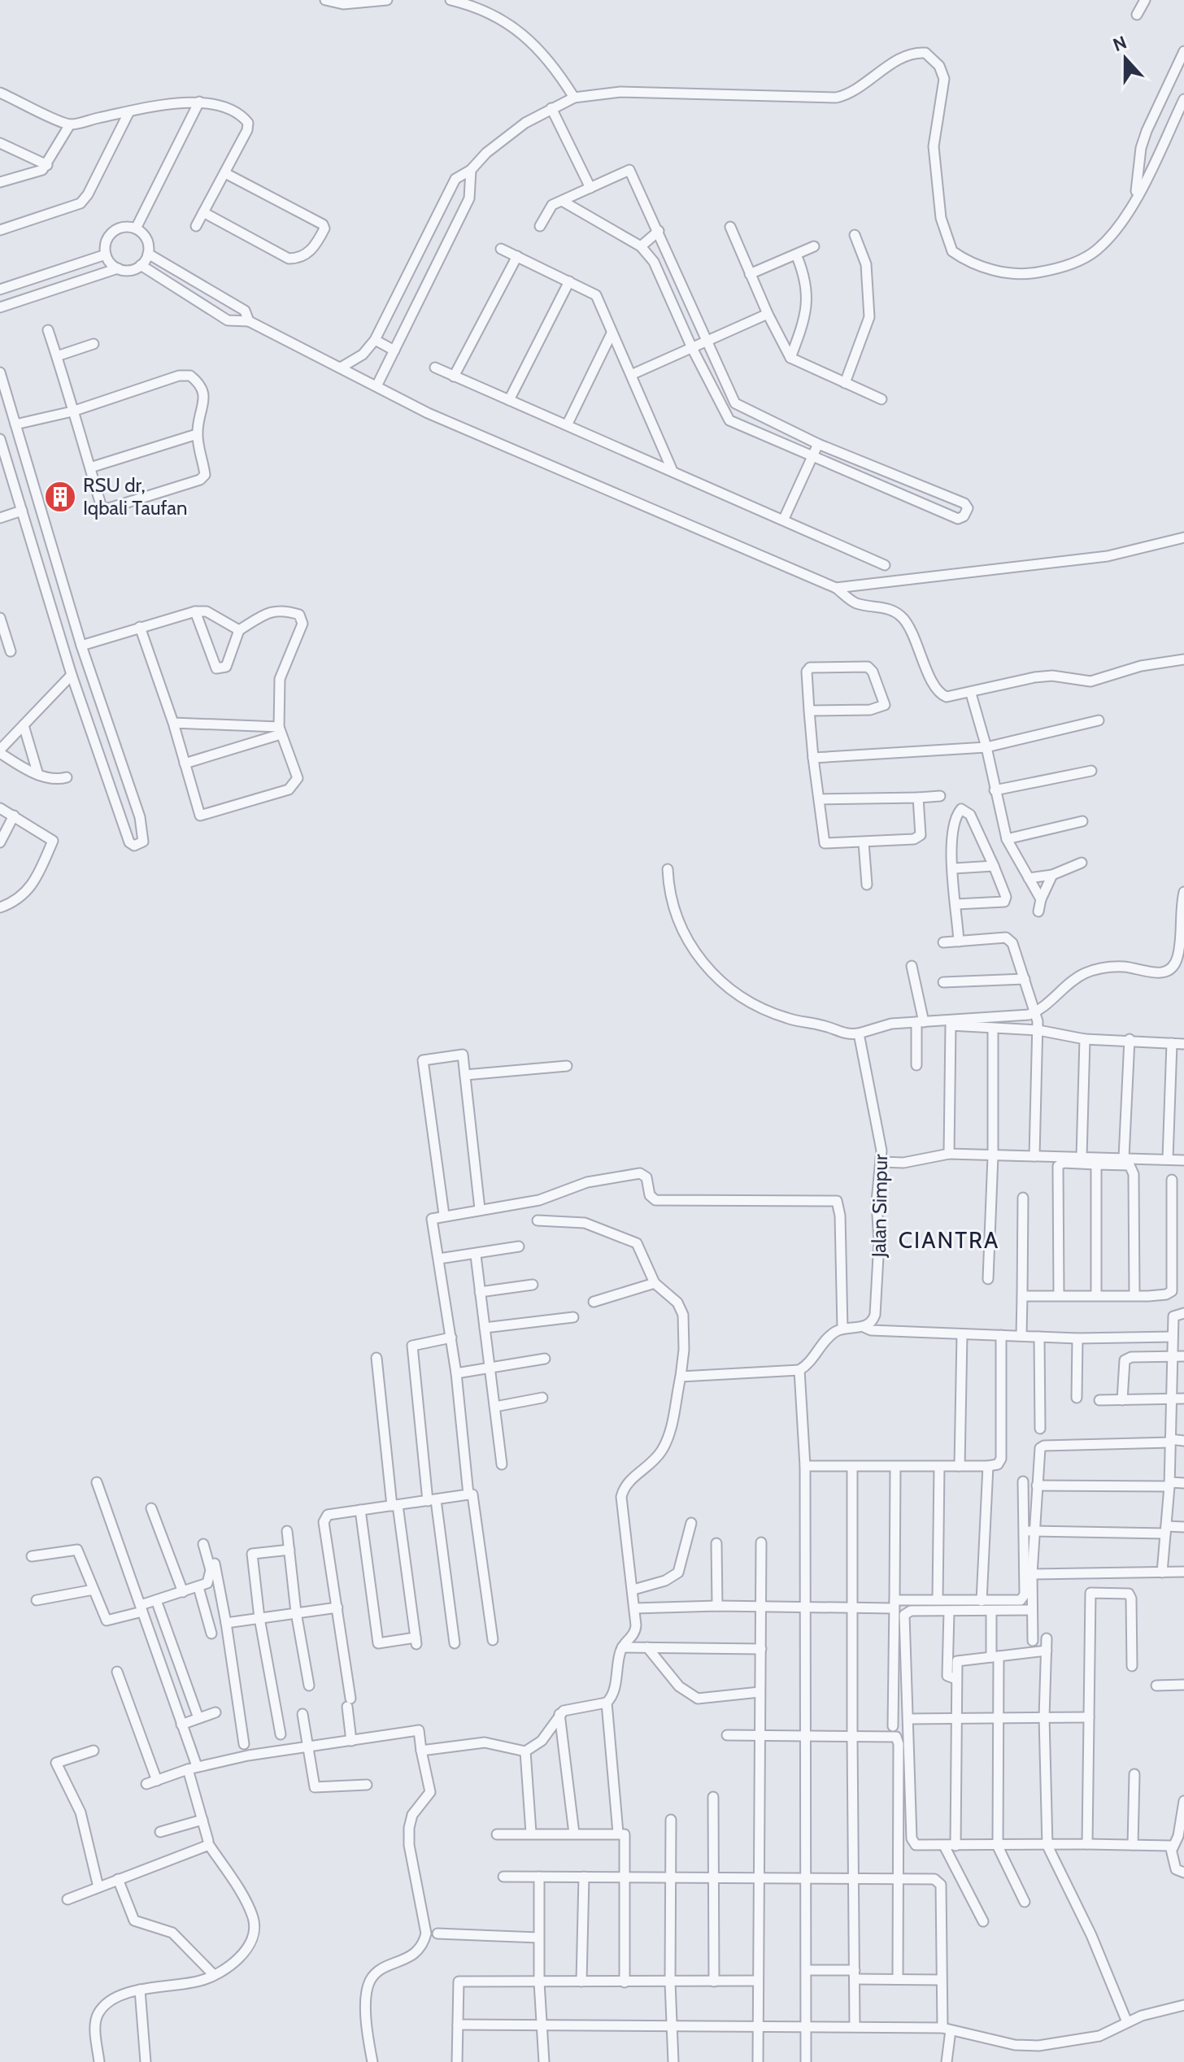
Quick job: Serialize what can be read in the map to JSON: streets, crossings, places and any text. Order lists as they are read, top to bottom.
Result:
{
  "streets": {
    "street": ["Jalan Simpur"]
  },
  "districts": ["CIANTRA"],
  "places": {
    "building": ["RSU dr, Iqbali Taufan"]
  },
  "north": "top"
}
